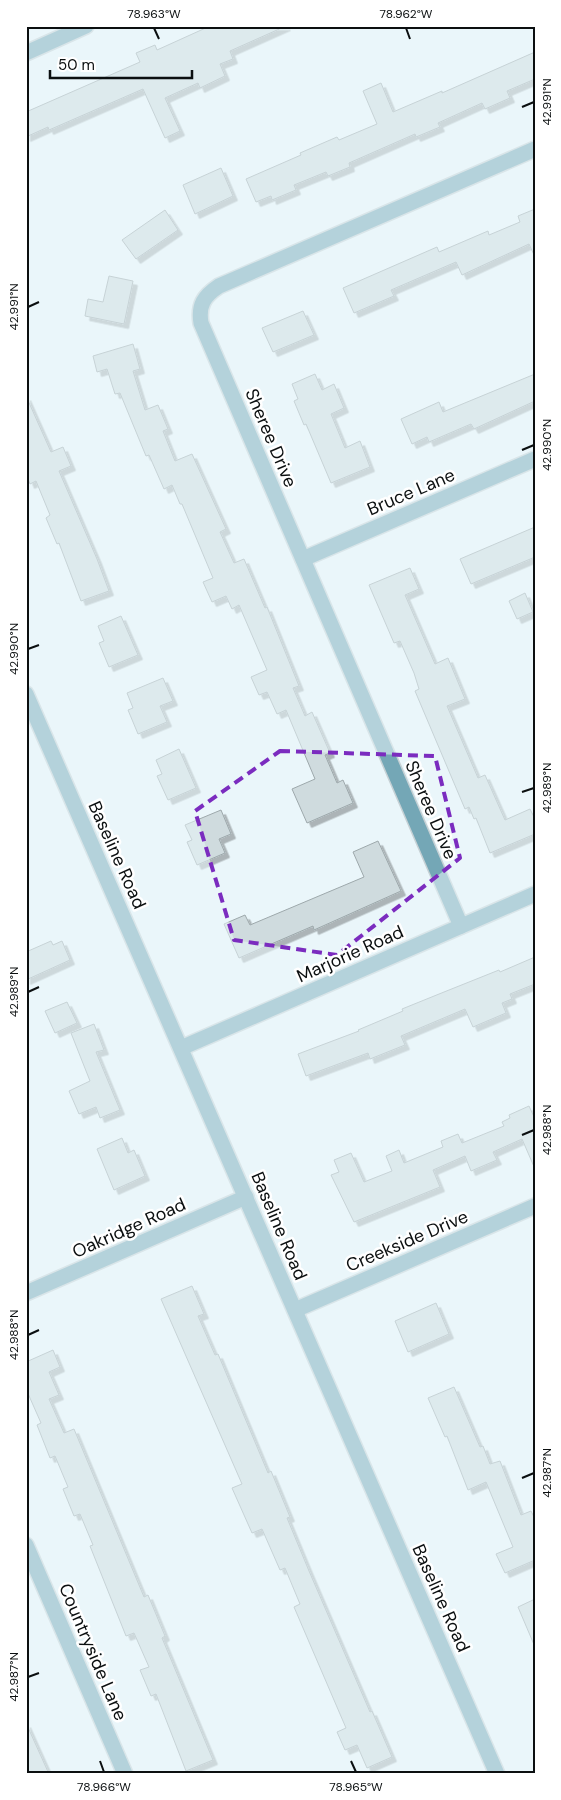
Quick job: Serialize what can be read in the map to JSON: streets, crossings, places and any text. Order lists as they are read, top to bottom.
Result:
{
  "streets": {
    "street": [
      "Sheree Drive",
      "Bruce Lane",
      "Baseline Road",
      "Marjorie Road",
      "Oakridge Road",
      "Creekside Drive",
      "Countryside Lane"
    ]
  },
  "crossings": [
    ["Sheree Drive", "Bruce Lane"],
    ["Sheree Drive", "Marjorie Road"],
    ["Baseline Road", "Marjorie Road"],
    ["Baseline Road", "Oakridge Road"],
    ["Baseline Road", "Creekside Drive"]
  ],
  "scale_bar": "50 m",
  "coordinates": [
    "78.963°W",
    "78.962°W",
    "42.991°N",
    "42.990°N",
    "42.989°N",
    "42.988°N",
    "42.987°N",
    "78.966°W",
    "78.965°W"
  ]
}
